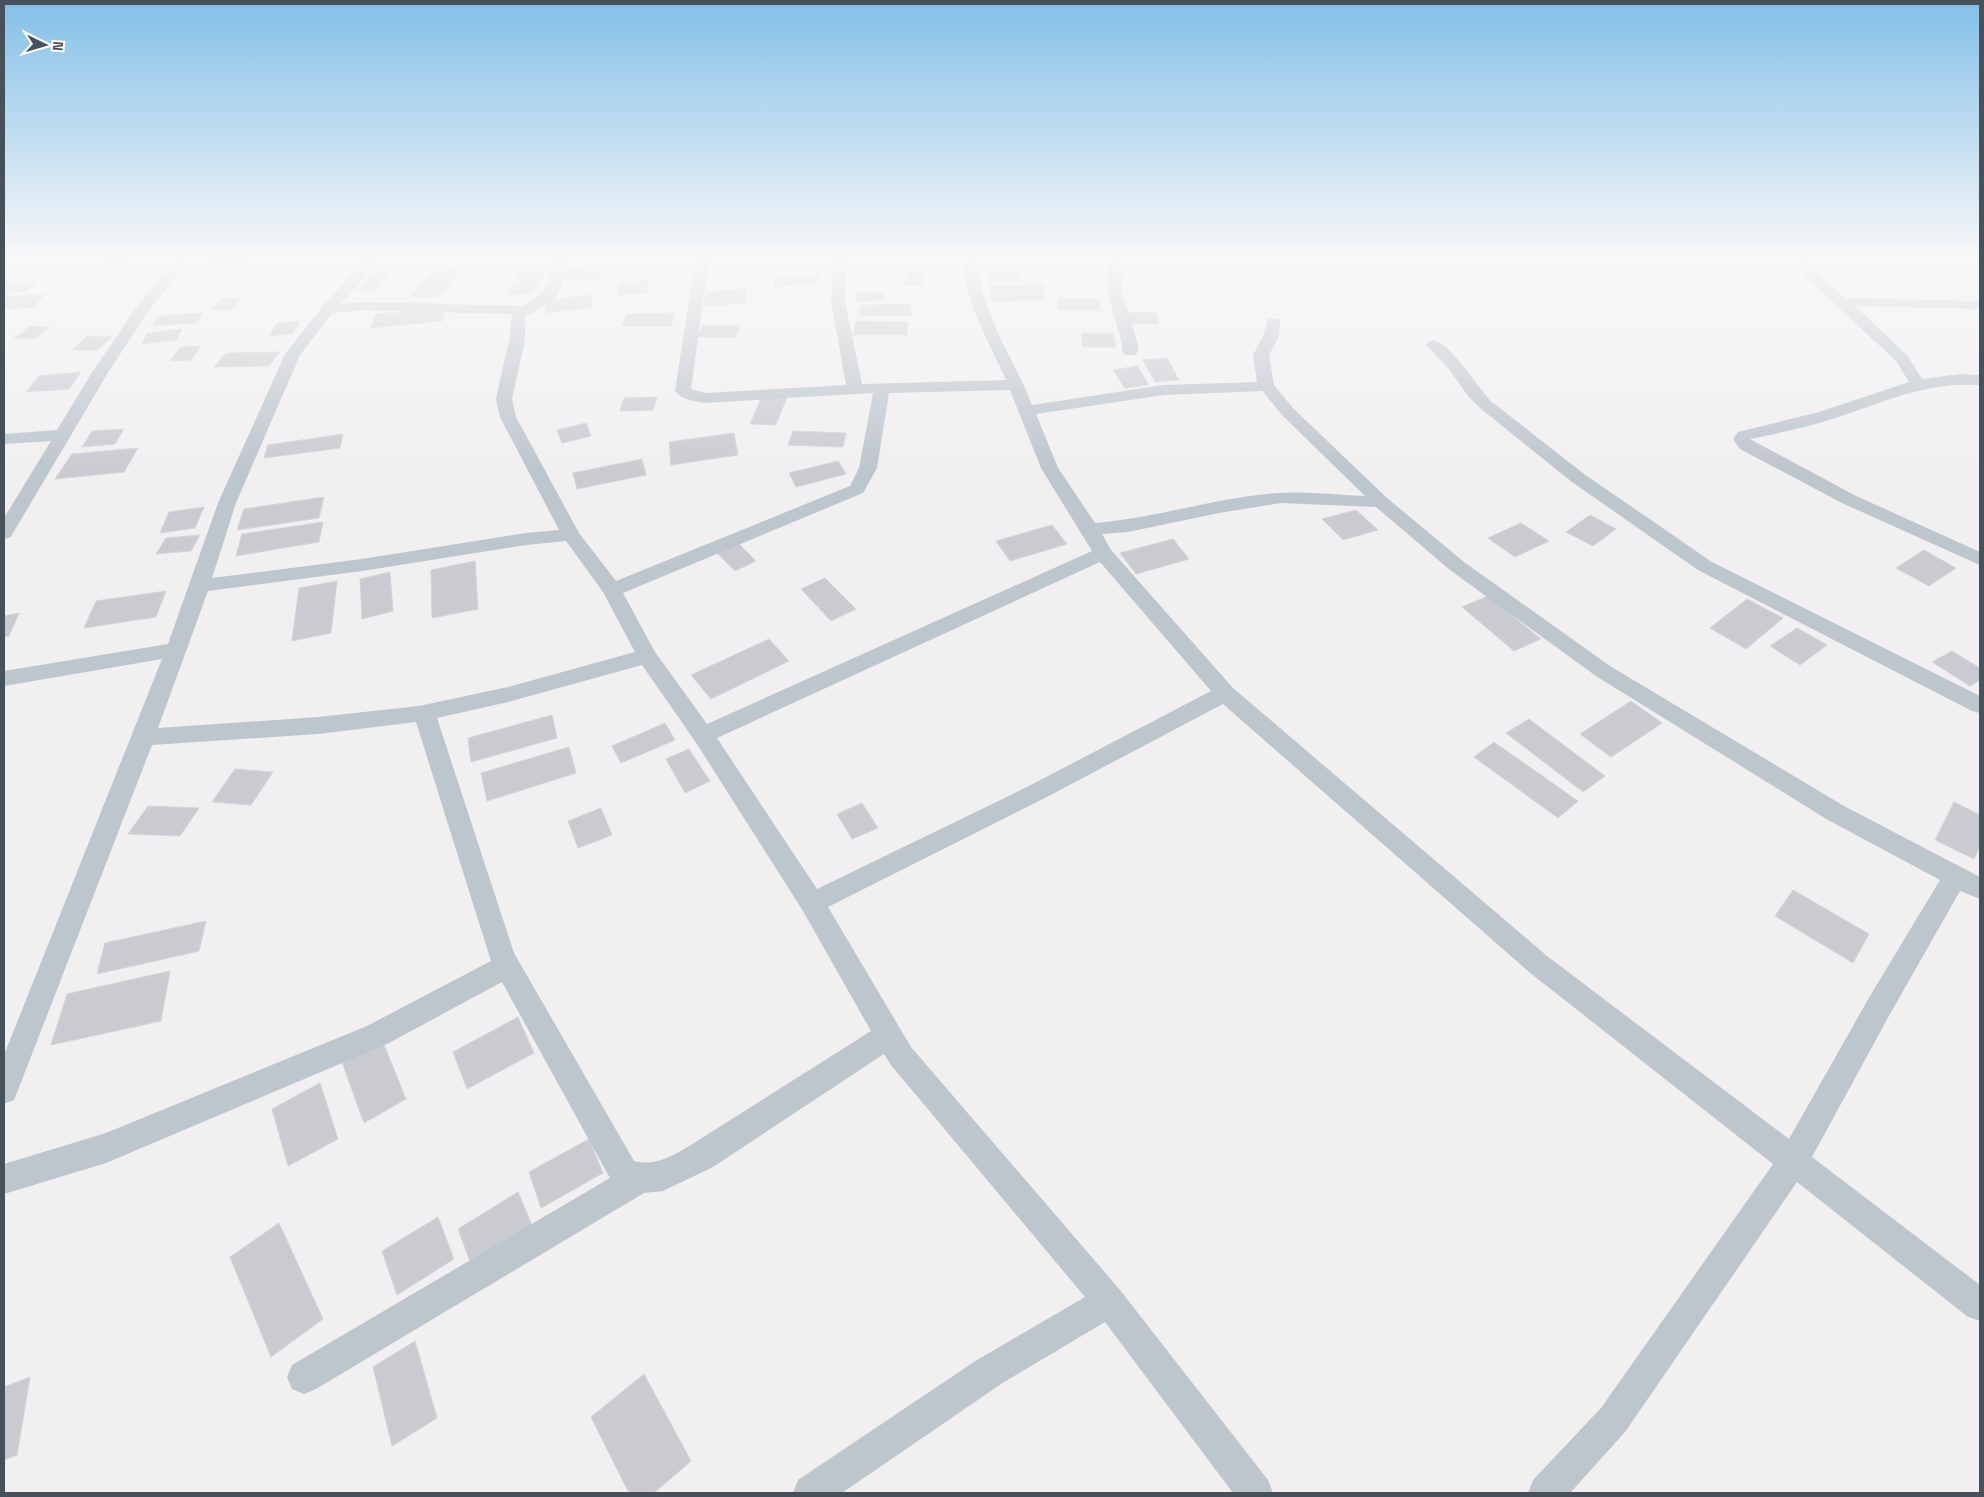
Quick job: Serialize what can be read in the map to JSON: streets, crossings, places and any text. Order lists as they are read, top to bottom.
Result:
{
  "north": "right"
}
